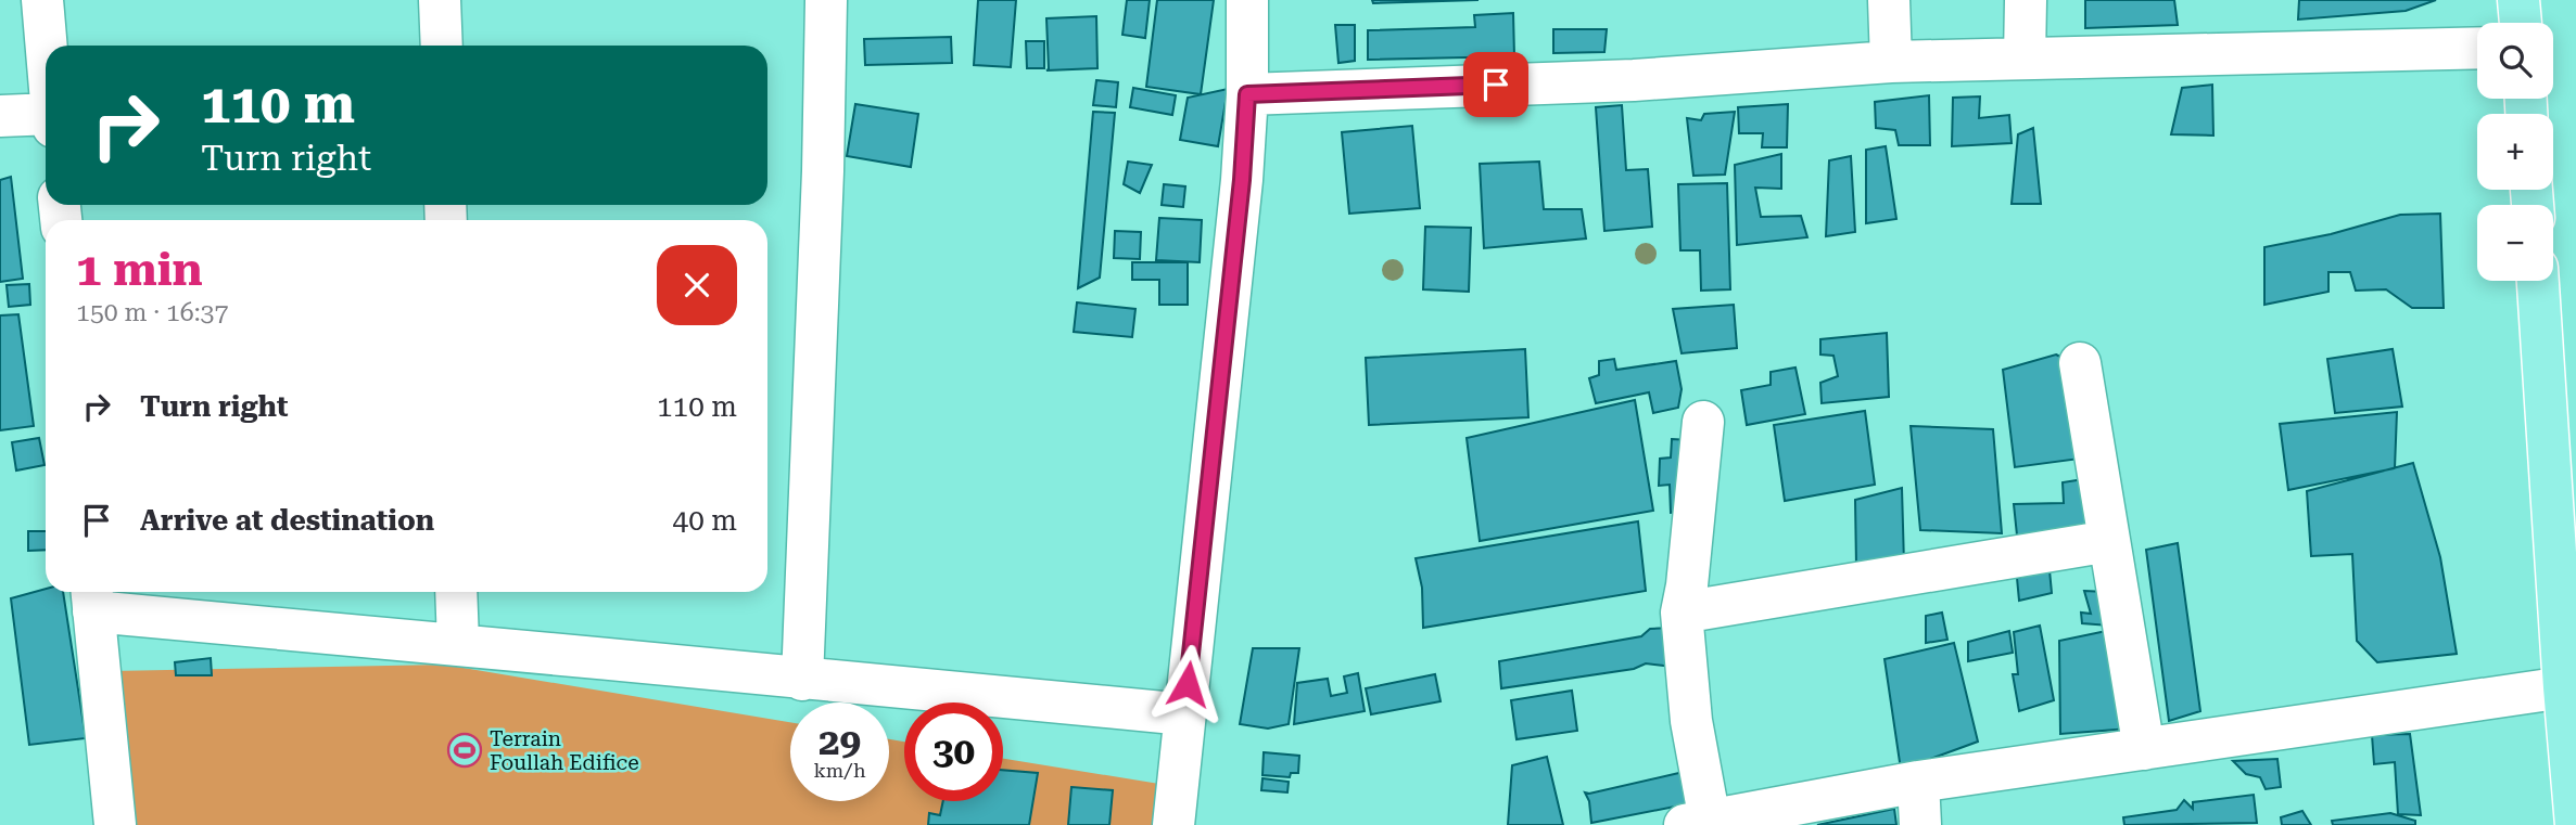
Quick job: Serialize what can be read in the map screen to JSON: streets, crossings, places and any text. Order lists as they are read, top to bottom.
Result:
{
  "places": {
    "sports": ["Terrain Foullah Edifice"]
  },
  "page": {
    "map_buttons": ["+", "−"],
    "turn": ["110 m", "Turn right"],
    "heading": ["1 min", "150 m · 16:37"],
    "list": [
      {
        "name": "Turn right",
        "value": "110 m"
      },
      {
        "name": "Arrive at destination",
        "value": "40 m"
      }
    ],
    "speed": "29 km/h",
    "limit": "30"
  }
}
